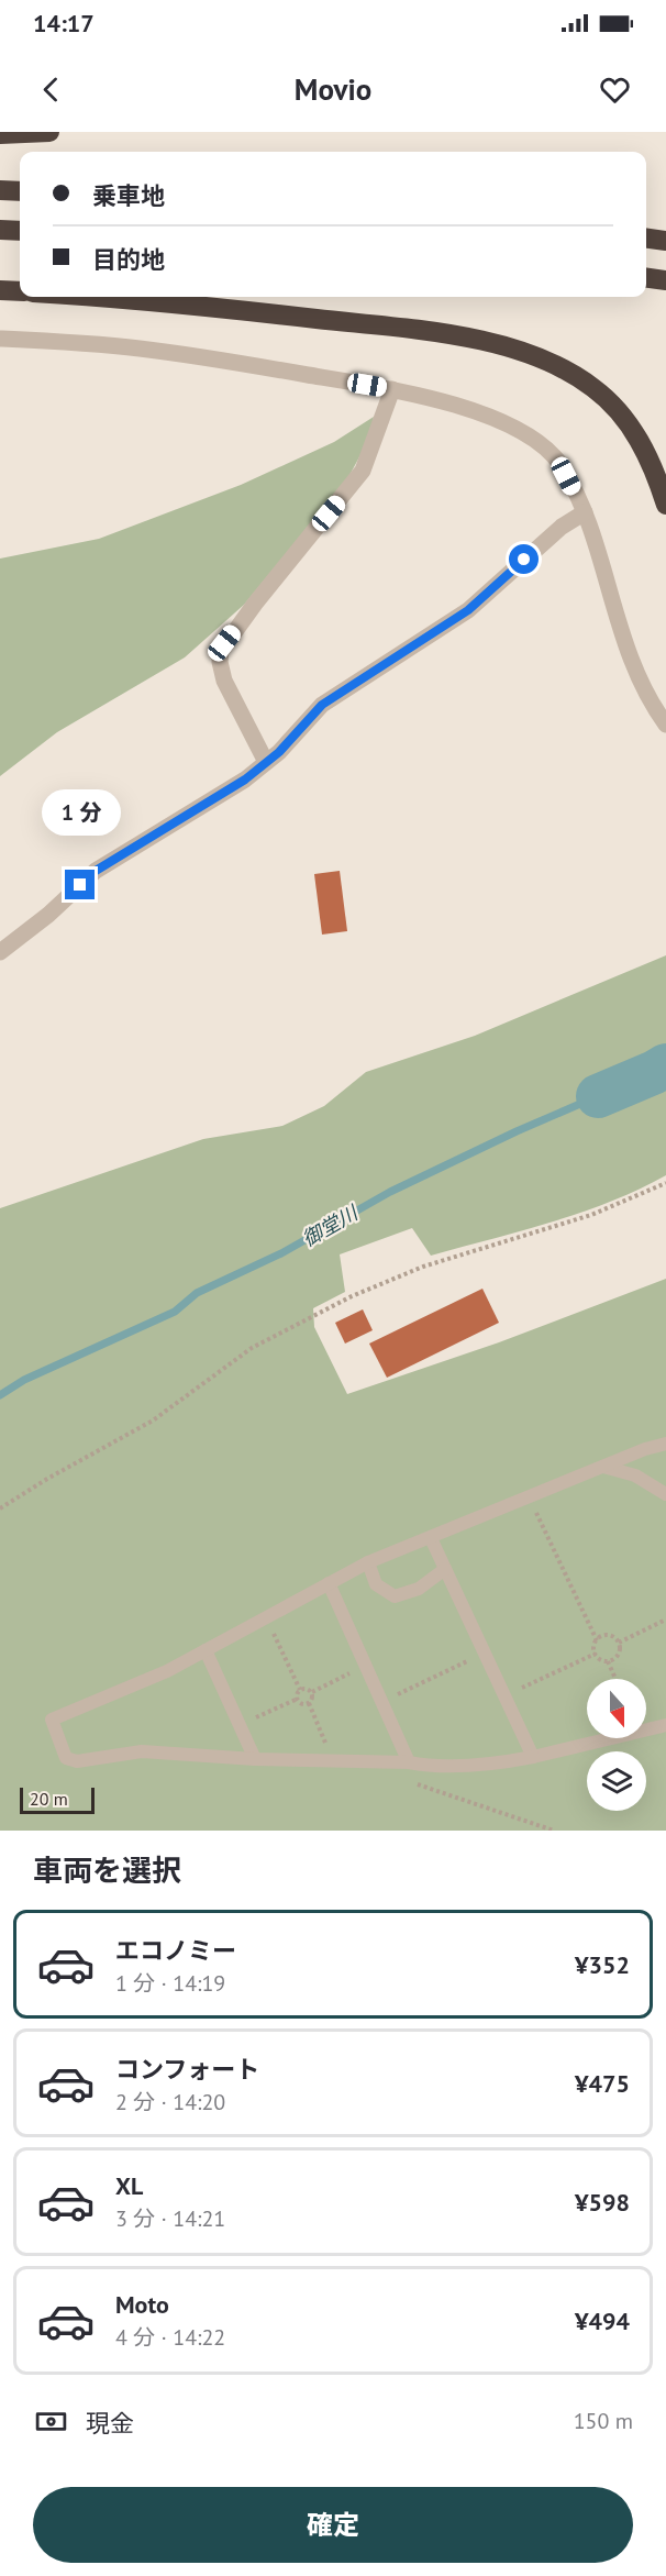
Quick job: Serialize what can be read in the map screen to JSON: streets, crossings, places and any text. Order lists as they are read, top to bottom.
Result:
{
  "water": ["御堂川"],
  "scale_bar": "20 m",
  "north": "bottom",
  "page": {
    "status": "14:17",
    "header": "Movio",
    "banner": ["乗車地", "目的地"],
    "bubble": "1 分",
    "scale": "20 m",
    "heading": "車両を選択",
    "list": [
      {
        "name": "エコノミー",
        "note": "1 分 · 14:19",
        "value": "¥352"
      },
      {
        "name": "コンフォート",
        "note": "2 分 · 14:20",
        "value": "¥475"
      },
      {
        "name": "XL",
        "note": "3 分 · 14:21",
        "value": "¥598"
      },
      {
        "name": "Moto",
        "note": "4 分 · 14:22",
        "value": "¥494"
      }
    ],
    "pay": ["現金", "150 m"],
    "buttons": "確定"
  }
}
